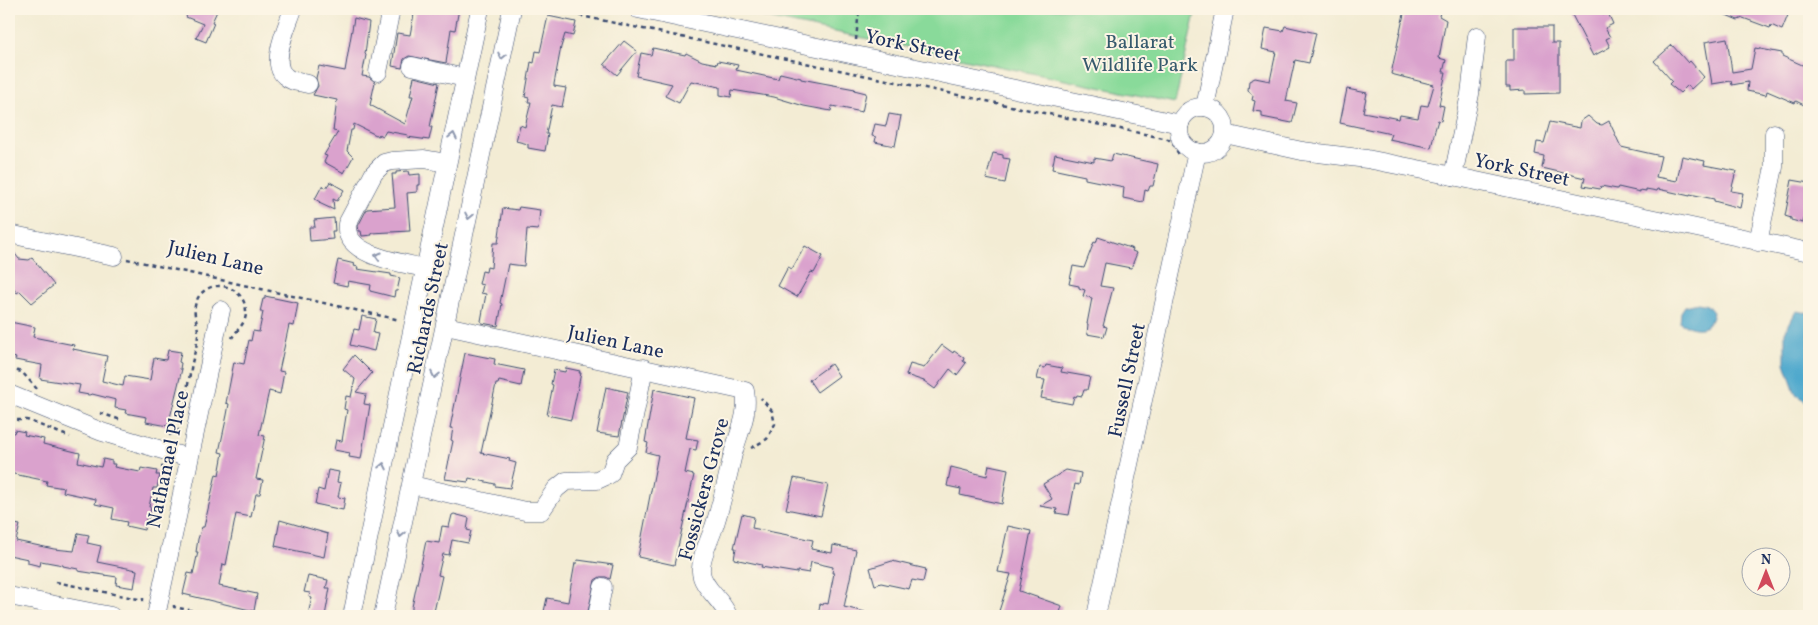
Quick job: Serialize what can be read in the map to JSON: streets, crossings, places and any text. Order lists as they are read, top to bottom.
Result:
{
  "streets": {
    "street": [
      "York Street",
      "Julien Lane",
      "Richards Street",
      "Fussell Street",
      "Nathanael Place",
      "Fossickers Grove"
    ]
  },
  "crossings": [
    ["York Street", "Fussell Street"],
    ["Julien Lane", "Richards Street"],
    ["Julien Lane", "Fossickers Grove"]
  ],
  "parks": ["Ballarat Wildlife Park"],
  "north": "top"
}
